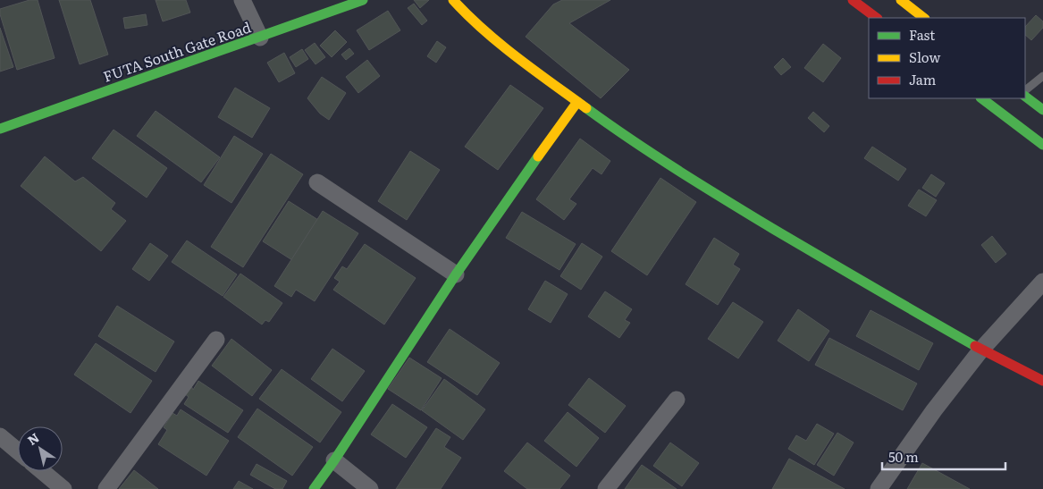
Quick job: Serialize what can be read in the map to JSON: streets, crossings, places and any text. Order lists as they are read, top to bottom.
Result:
{
  "streets": {
    "street": ["FUTA South Gate Road"]
  },
  "legend": ["Fast", "Slow", "Jam"],
  "scale_bar": "50 m",
  "north": "top left"
}
